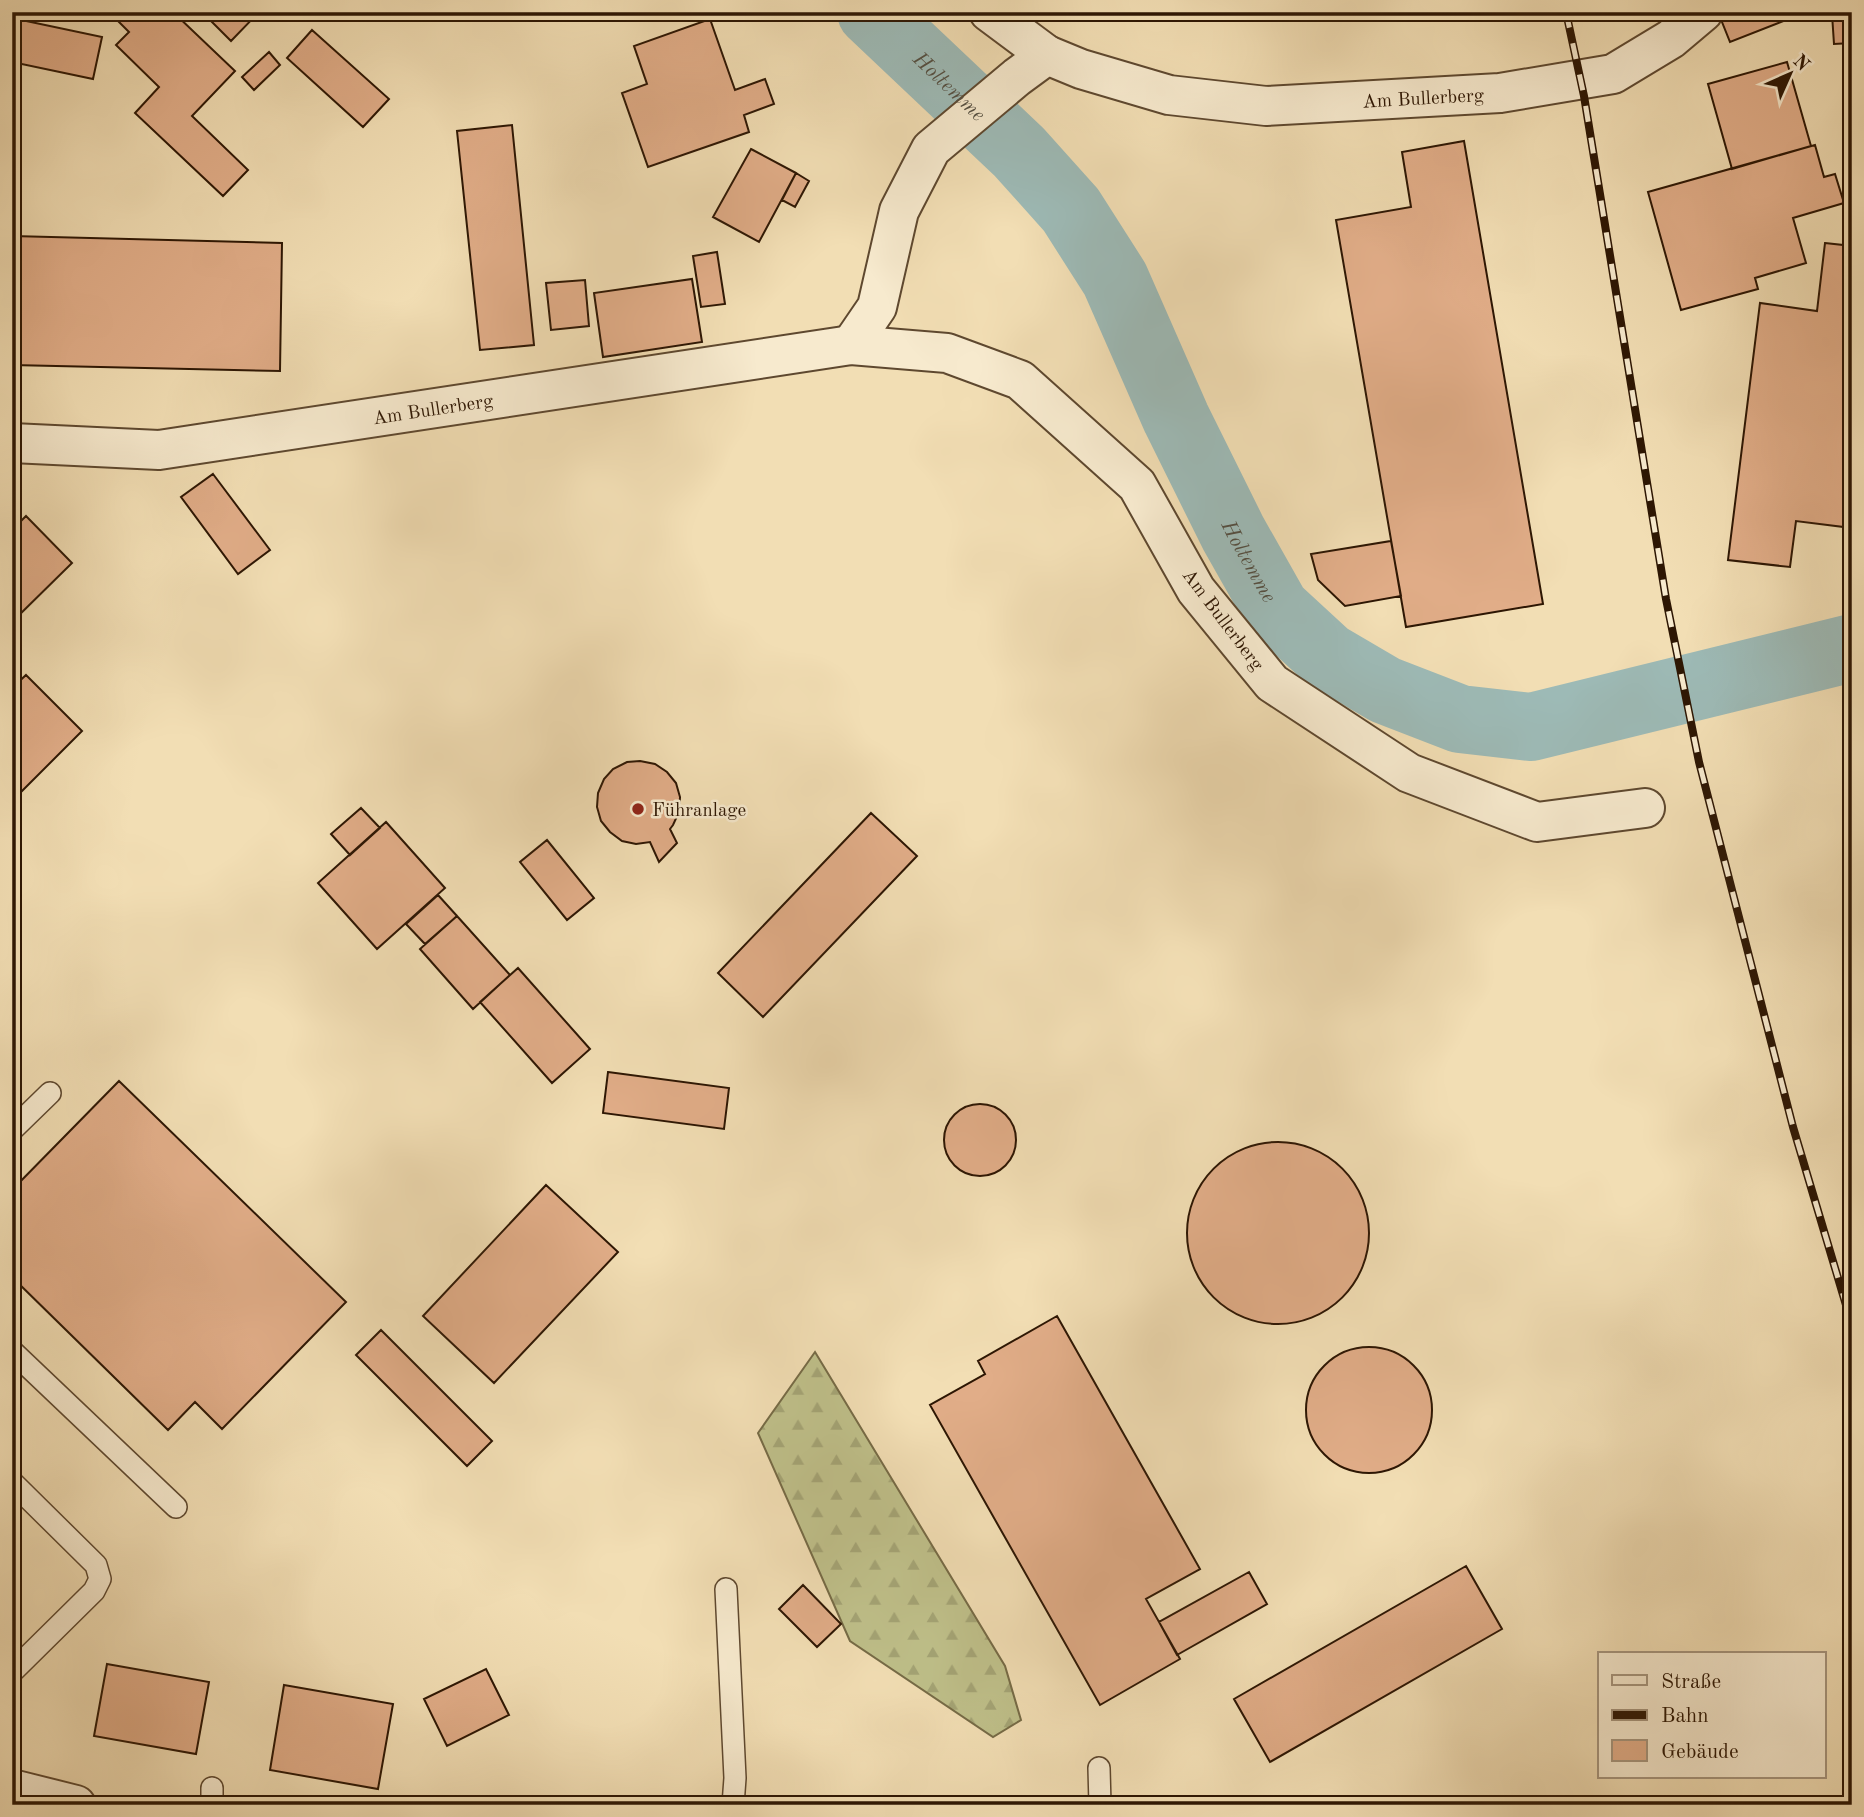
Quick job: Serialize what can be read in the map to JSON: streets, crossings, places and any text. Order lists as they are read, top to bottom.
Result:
{
  "streets": {
    "street": ["Am Bullerberg"]
  },
  "water": ["Holtemme"],
  "places": ["Führanlage"],
  "legend": ["Straße", "Bahn", "Gebäude"],
  "north": "top right"
}
